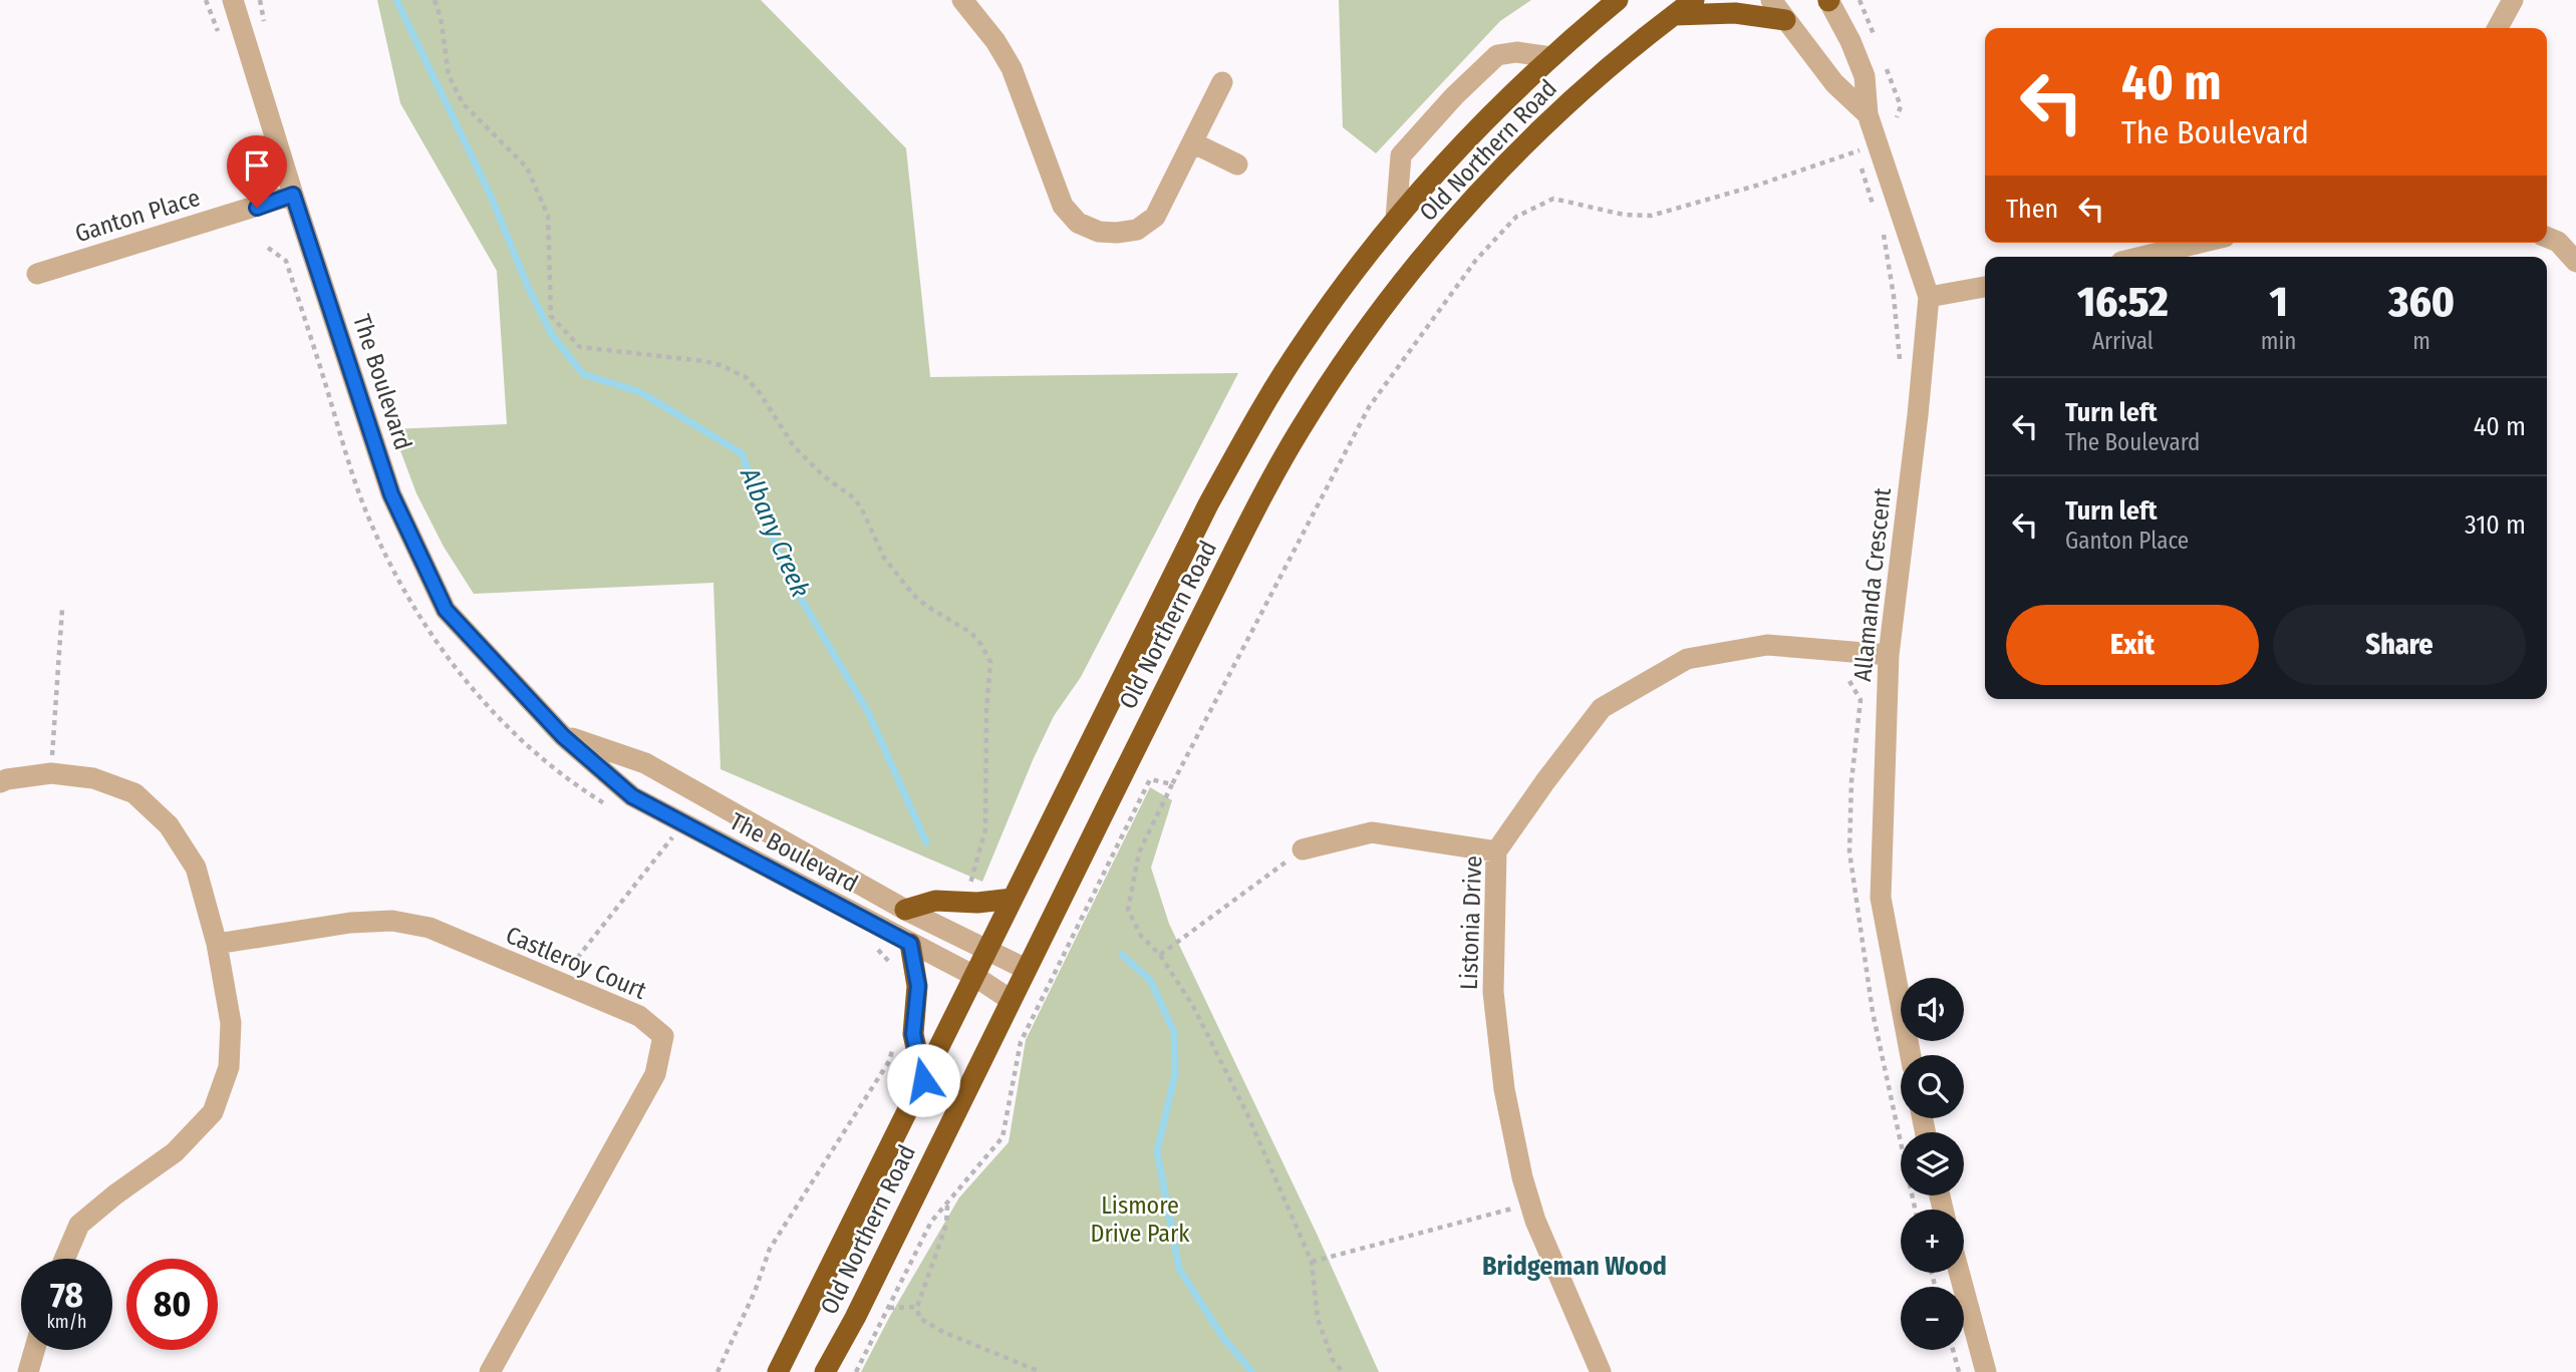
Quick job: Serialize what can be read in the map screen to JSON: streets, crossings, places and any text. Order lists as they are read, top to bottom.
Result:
{
  "streets": {
    "highway": ["Old Northern Road"],
    "street": [
      "Ganton Place",
      "The Boulevard",
      "Allamanda Crescent",
      "Listonia Drive",
      "Castleroy Court"
    ]
  },
  "crossings": [
    ["Old Northern Road", "The Boulevard"],
    ["Ganton Place", "The Boulevard"],
    ["Allamanda Crescent", "Listonia Drive"]
  ],
  "districts": ["Bridgeman Wood"],
  "water": ["Albany Creek"],
  "parks": ["Lismore Drive Park"],
  "page": {
    "turn": ["40 m", "The Boulevard"],
    "then": "Then",
    "eta": [
      "16:52",
      "Arrival",
      "1",
      "min",
      "360",
      "m"
    ],
    "list": [
      {
        "name": "Turn left",
        "note": "The Boulevard",
        "value": "40 m"
      },
      {
        "name": "Turn left",
        "note": "Ganton Place",
        "value": "310 m"
      }
    ],
    "buttons": ["Exit", "Share"],
    "map_buttons": ["+", "−"],
    "speed": "78 km/h",
    "limit": "80"
  }
}
